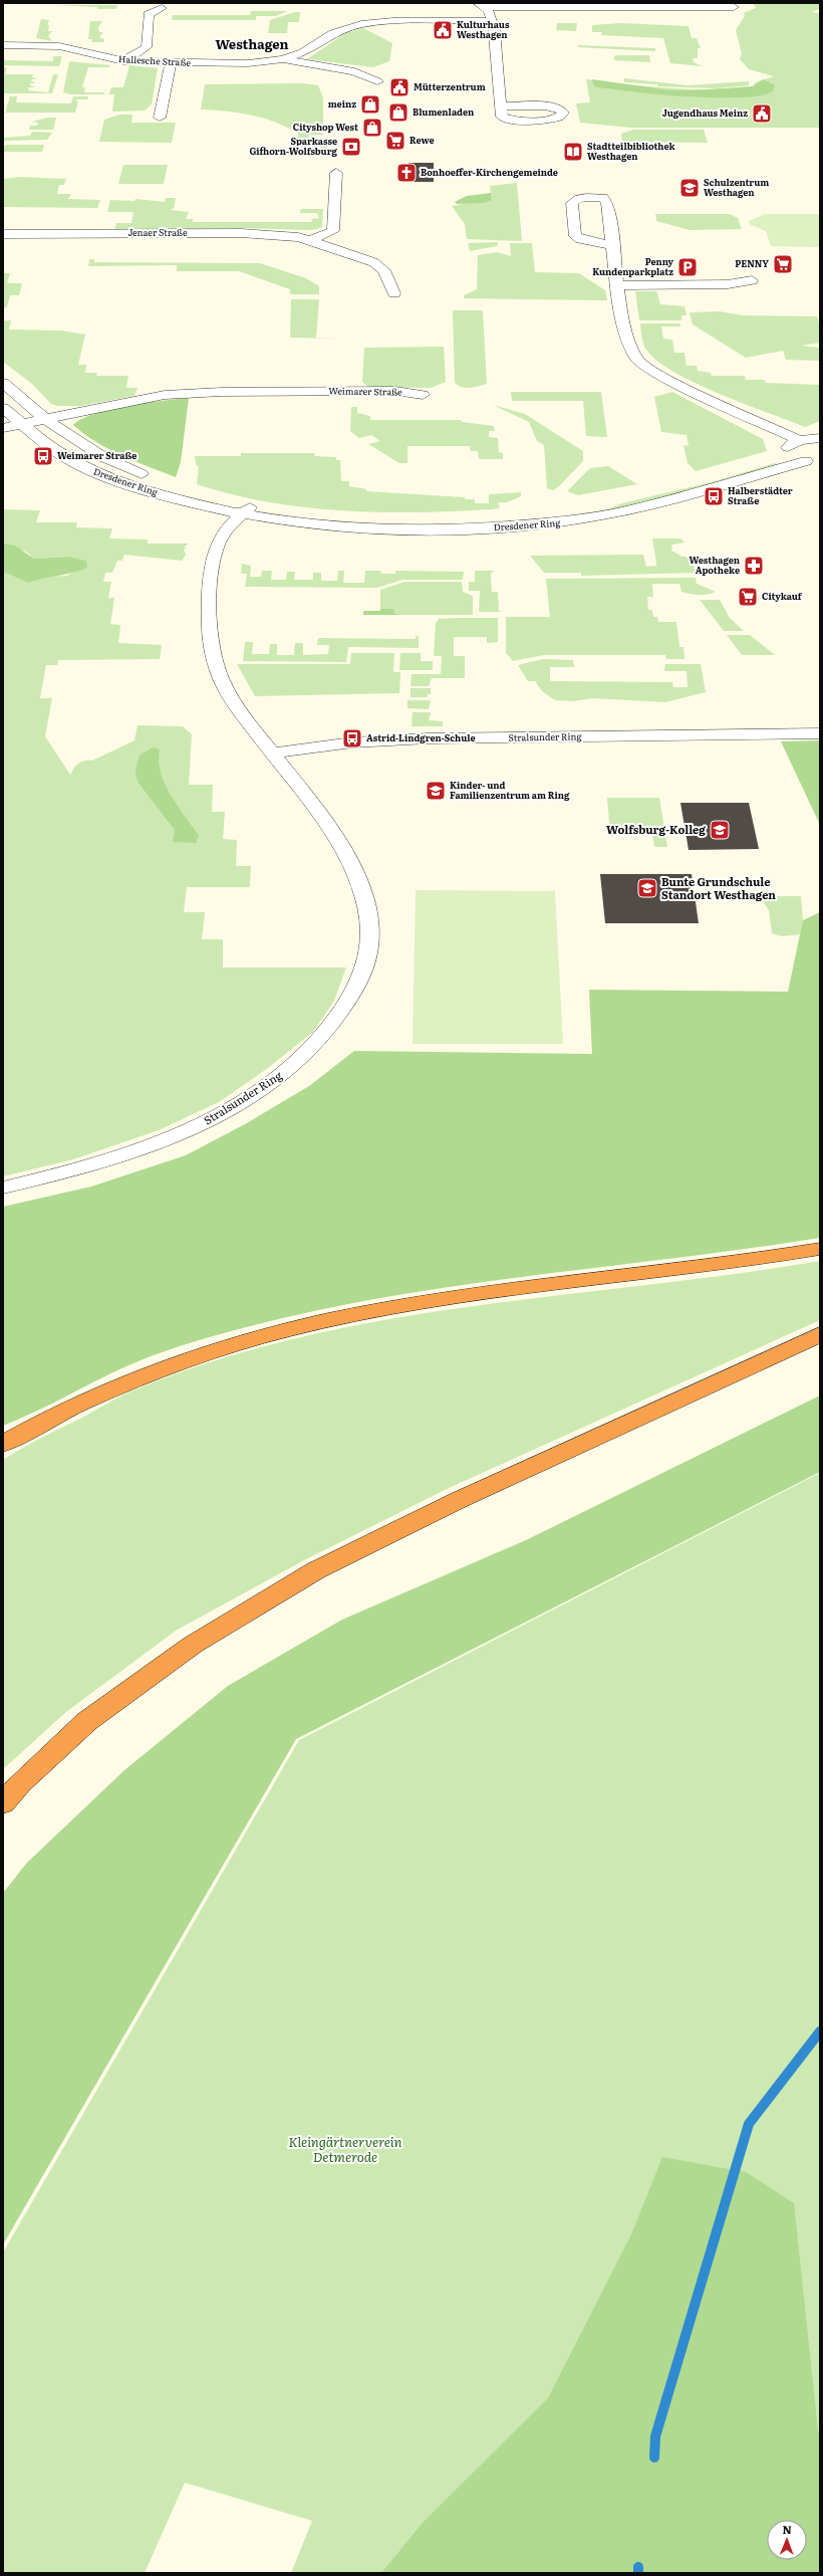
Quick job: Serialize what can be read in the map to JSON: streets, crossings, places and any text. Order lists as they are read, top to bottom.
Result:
{
  "streets": {
    "street": [
      "Hallesche Straße",
      "Jenaer Straße",
      "Weimarer Straße",
      "Dresdener Ring",
      "Stralsunder Ring"
    ]
  },
  "crossings": [
    ["Weimarer Straße", "Dresdener Ring"],
    ["Dresdener Ring", "Stralsunder Ring"]
  ],
  "districts": ["Westhagen"],
  "parks": ["Kleingärtnerverein Detmerode"],
  "places": {
    "public building": ["Kulturhaus Westhagen", "Mütterzentrum", "Jugendhaus Meinz"],
    "shop": ["meinz", "Blumenladen", "Cityshop West"],
    "supermarket": ["Rewe", "PENNY", "Citykauf"],
    "bank": ["Sparkasse Gifhorn-Wolfsburg"],
    "library": ["Stadtteilbibliothek Westhagen"],
    "church": ["Bonhoeffer-Kirchengemeinde"],
    "school or university": [
      "Schulzentrum Westhagen",
      "Kinder- und Familienzentrum am Ring",
      "Wolfsburg-Kolleg",
      "Bunte Grundschule Standort Westhagen"
    ],
    "parking": ["Penny Kundenparkplatz"],
    "bus stop": ["Weimarer Straße", "Halberstädter Straße", "Astrid-Lindgren-Schule"],
    "pharmacy": ["Westhagen Apotheke"]
  },
  "north": "top"
}
